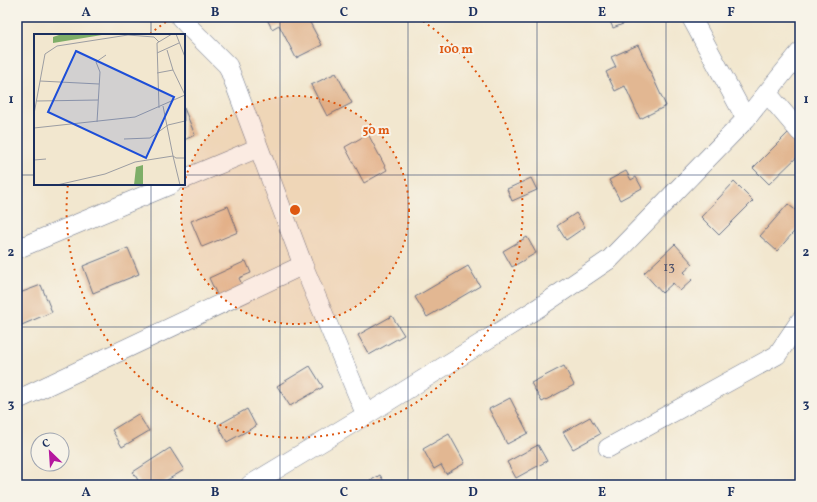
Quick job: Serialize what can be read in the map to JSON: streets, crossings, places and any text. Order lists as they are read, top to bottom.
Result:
{
  "house_numbers": ["13"],
  "north": "top left",
  "grid": {
    "columns": [
      "A",
      "B",
      "C",
      "D",
      "E",
      "F"
    ],
    "rows": ["1", "2", "3"]
  },
  "rings": ["100 m", "50 m"]
}
